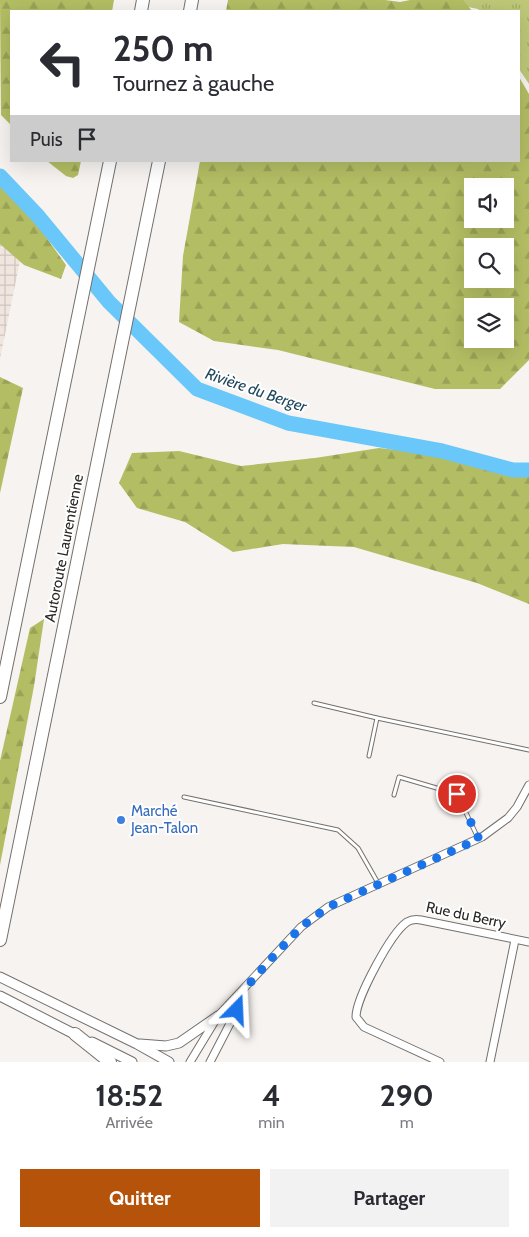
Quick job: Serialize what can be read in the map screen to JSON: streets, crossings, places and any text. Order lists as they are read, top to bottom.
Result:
{
  "streets": {
    "highway": ["Autoroute Laurentienne"],
    "street": ["Rue du Berry"]
  },
  "water": ["Rivière du Berger"],
  "places": ["Marché Jean-Talon"],
  "page": {
    "turn": ["250 m", "Tournez à gauche"],
    "then": "Puis",
    "eta": [
      "18:52",
      "Arrivée",
      "4",
      "min",
      "290",
      "m"
    ],
    "buttons": ["Quitter", "Partager"]
  }
}
